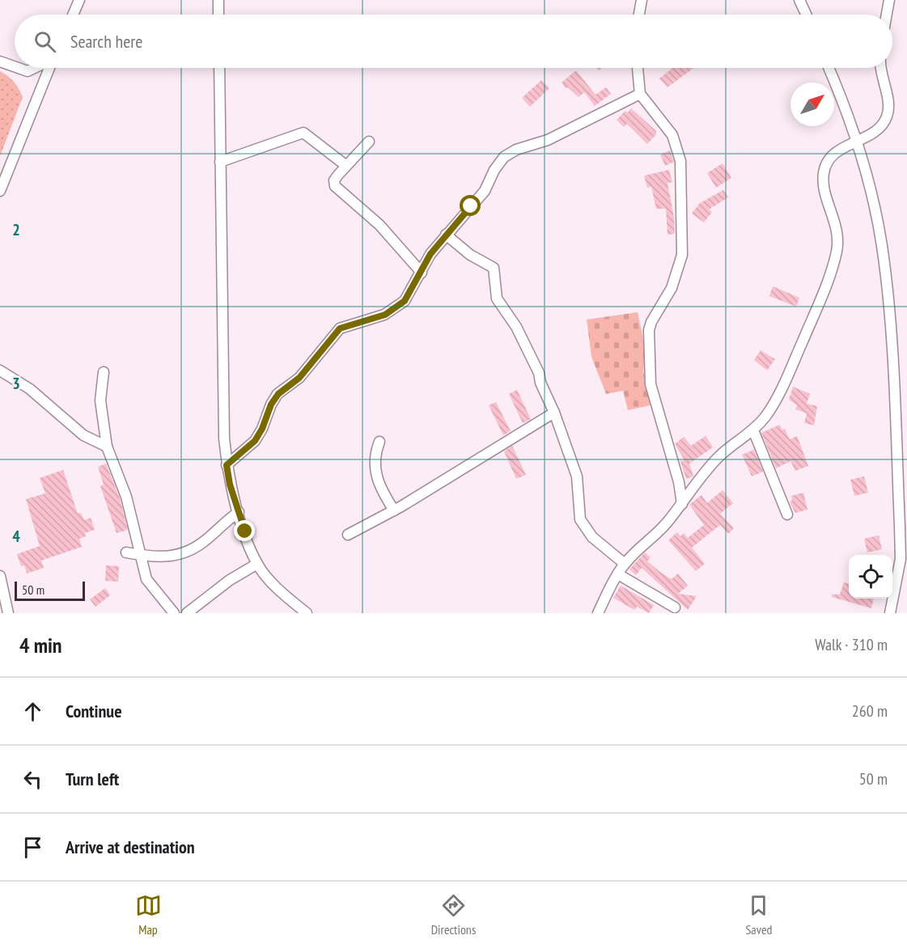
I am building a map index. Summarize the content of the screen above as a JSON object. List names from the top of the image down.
{
  "scale_bar": "50 m",
  "north": "top right",
  "page": {
    "search": "Search here",
    "scale": "50 m",
    "heading": ["4 min", "Walk · 310 m"],
    "list": [
      ["Continue", "260 m"],
      ["Turn left", "50 m"],
      "Arrive at destination"
    ],
    "nav": ["Map", "Directions", "Saved"]
  },
  "grid": {
    "rows": ["2", "3", "4"]
  }
}
